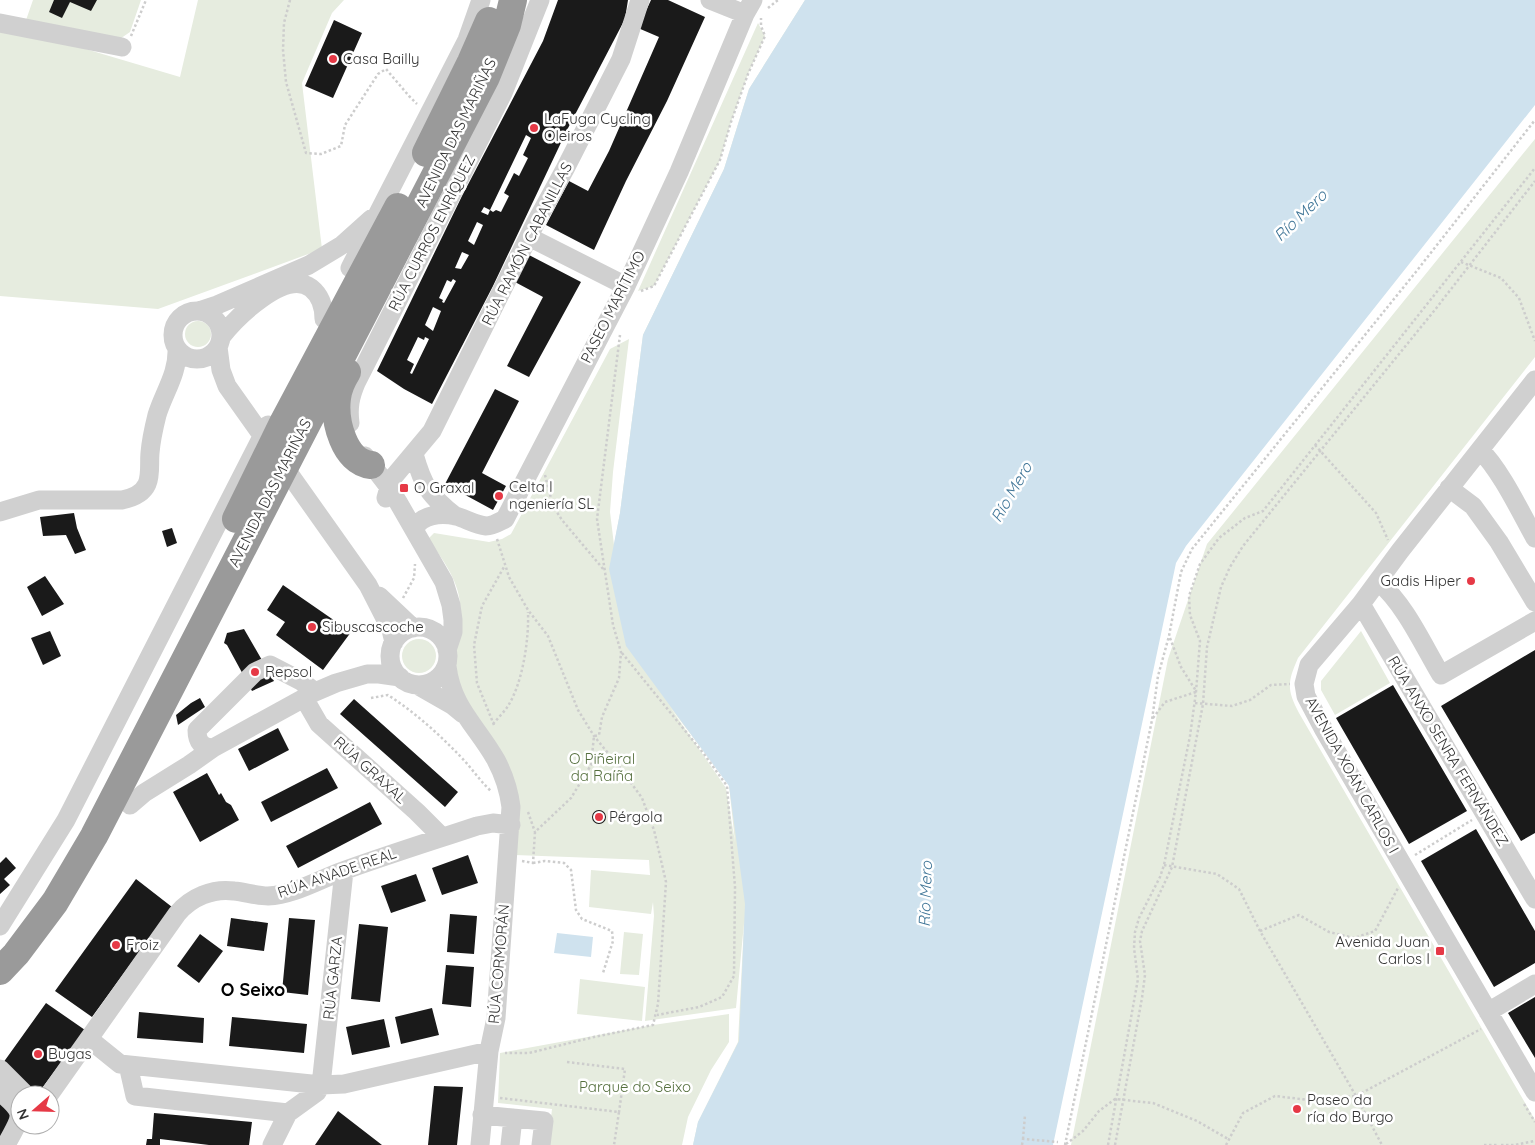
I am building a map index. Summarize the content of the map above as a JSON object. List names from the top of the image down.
{
  "streets": {
    "highway": ["AVENIDA DAS MARIÑAS"],
    "street": [
      "RÚA CURROS ENRÍQUEZ",
      "RÚA RAMÓN CABANILLAS",
      "PASEO MARÍTIMO",
      "RÚA ANXO SENRA FERNÁNDEZ",
      "RÚA GRAXAL",
      "AVENIDA XOÁN CARLOS I",
      "RÚA ANADE REAL",
      "RÚA CORMORÁN",
      "RÚA GARZA"
    ]
  },
  "crossings": [
    ["RÚA CURROS ENRÍQUEZ", "RÚA RAMÓN CABANILLAS"],
    ["RÚA CURROS ENRÍQUEZ", "PASEO MARÍTIMO"],
    ["RÚA ANXO SENRA FERNÁNDEZ", "AVENIDA XOÁN CARLOS I"],
    ["RÚA GRAXAL", "RÚA ANADE REAL"],
    ["RÚA ANADE REAL", "RÚA CORMORÁN"],
    ["RÚA ANADE REAL", "RÚA GARZA"]
  ],
  "districts": ["O Seixo"],
  "water": ["Río Mero"],
  "parks": ["O Piñeiral da Raíña", "Parque do Seixo"],
  "places": {
    "other": [
      "Casa Bailly",
      "LaFuga Cycling Oleiros",
      "Celta I ngeniería SL",
      "Gadis Hiper",
      "Sibuscascoche",
      "Repsol",
      "Pérgola",
      "Froiz",
      "Bugas",
      "Paseo da ría do Burgo"
    ],
    "transit": ["O Graxal", "Avenida Juan Carlos I"]
  },
  "north": "left"
}
